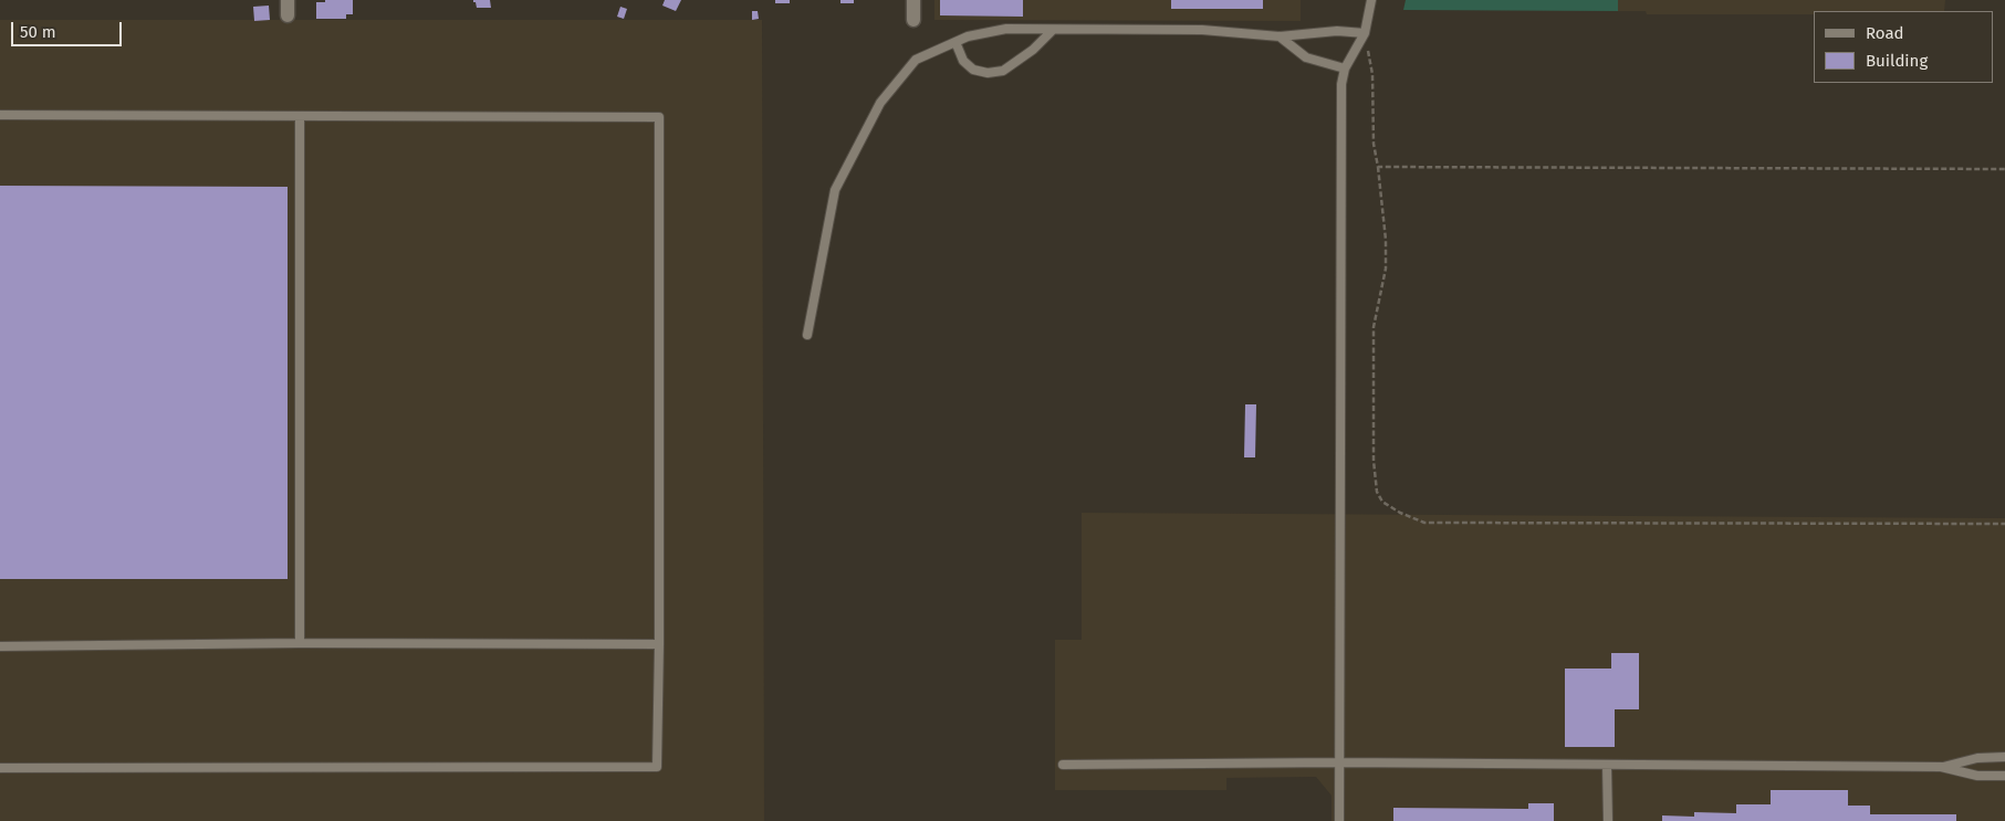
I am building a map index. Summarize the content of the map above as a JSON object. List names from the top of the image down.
{
  "legend": ["Road", "Building"],
  "scale_bar": "50 m"
}
